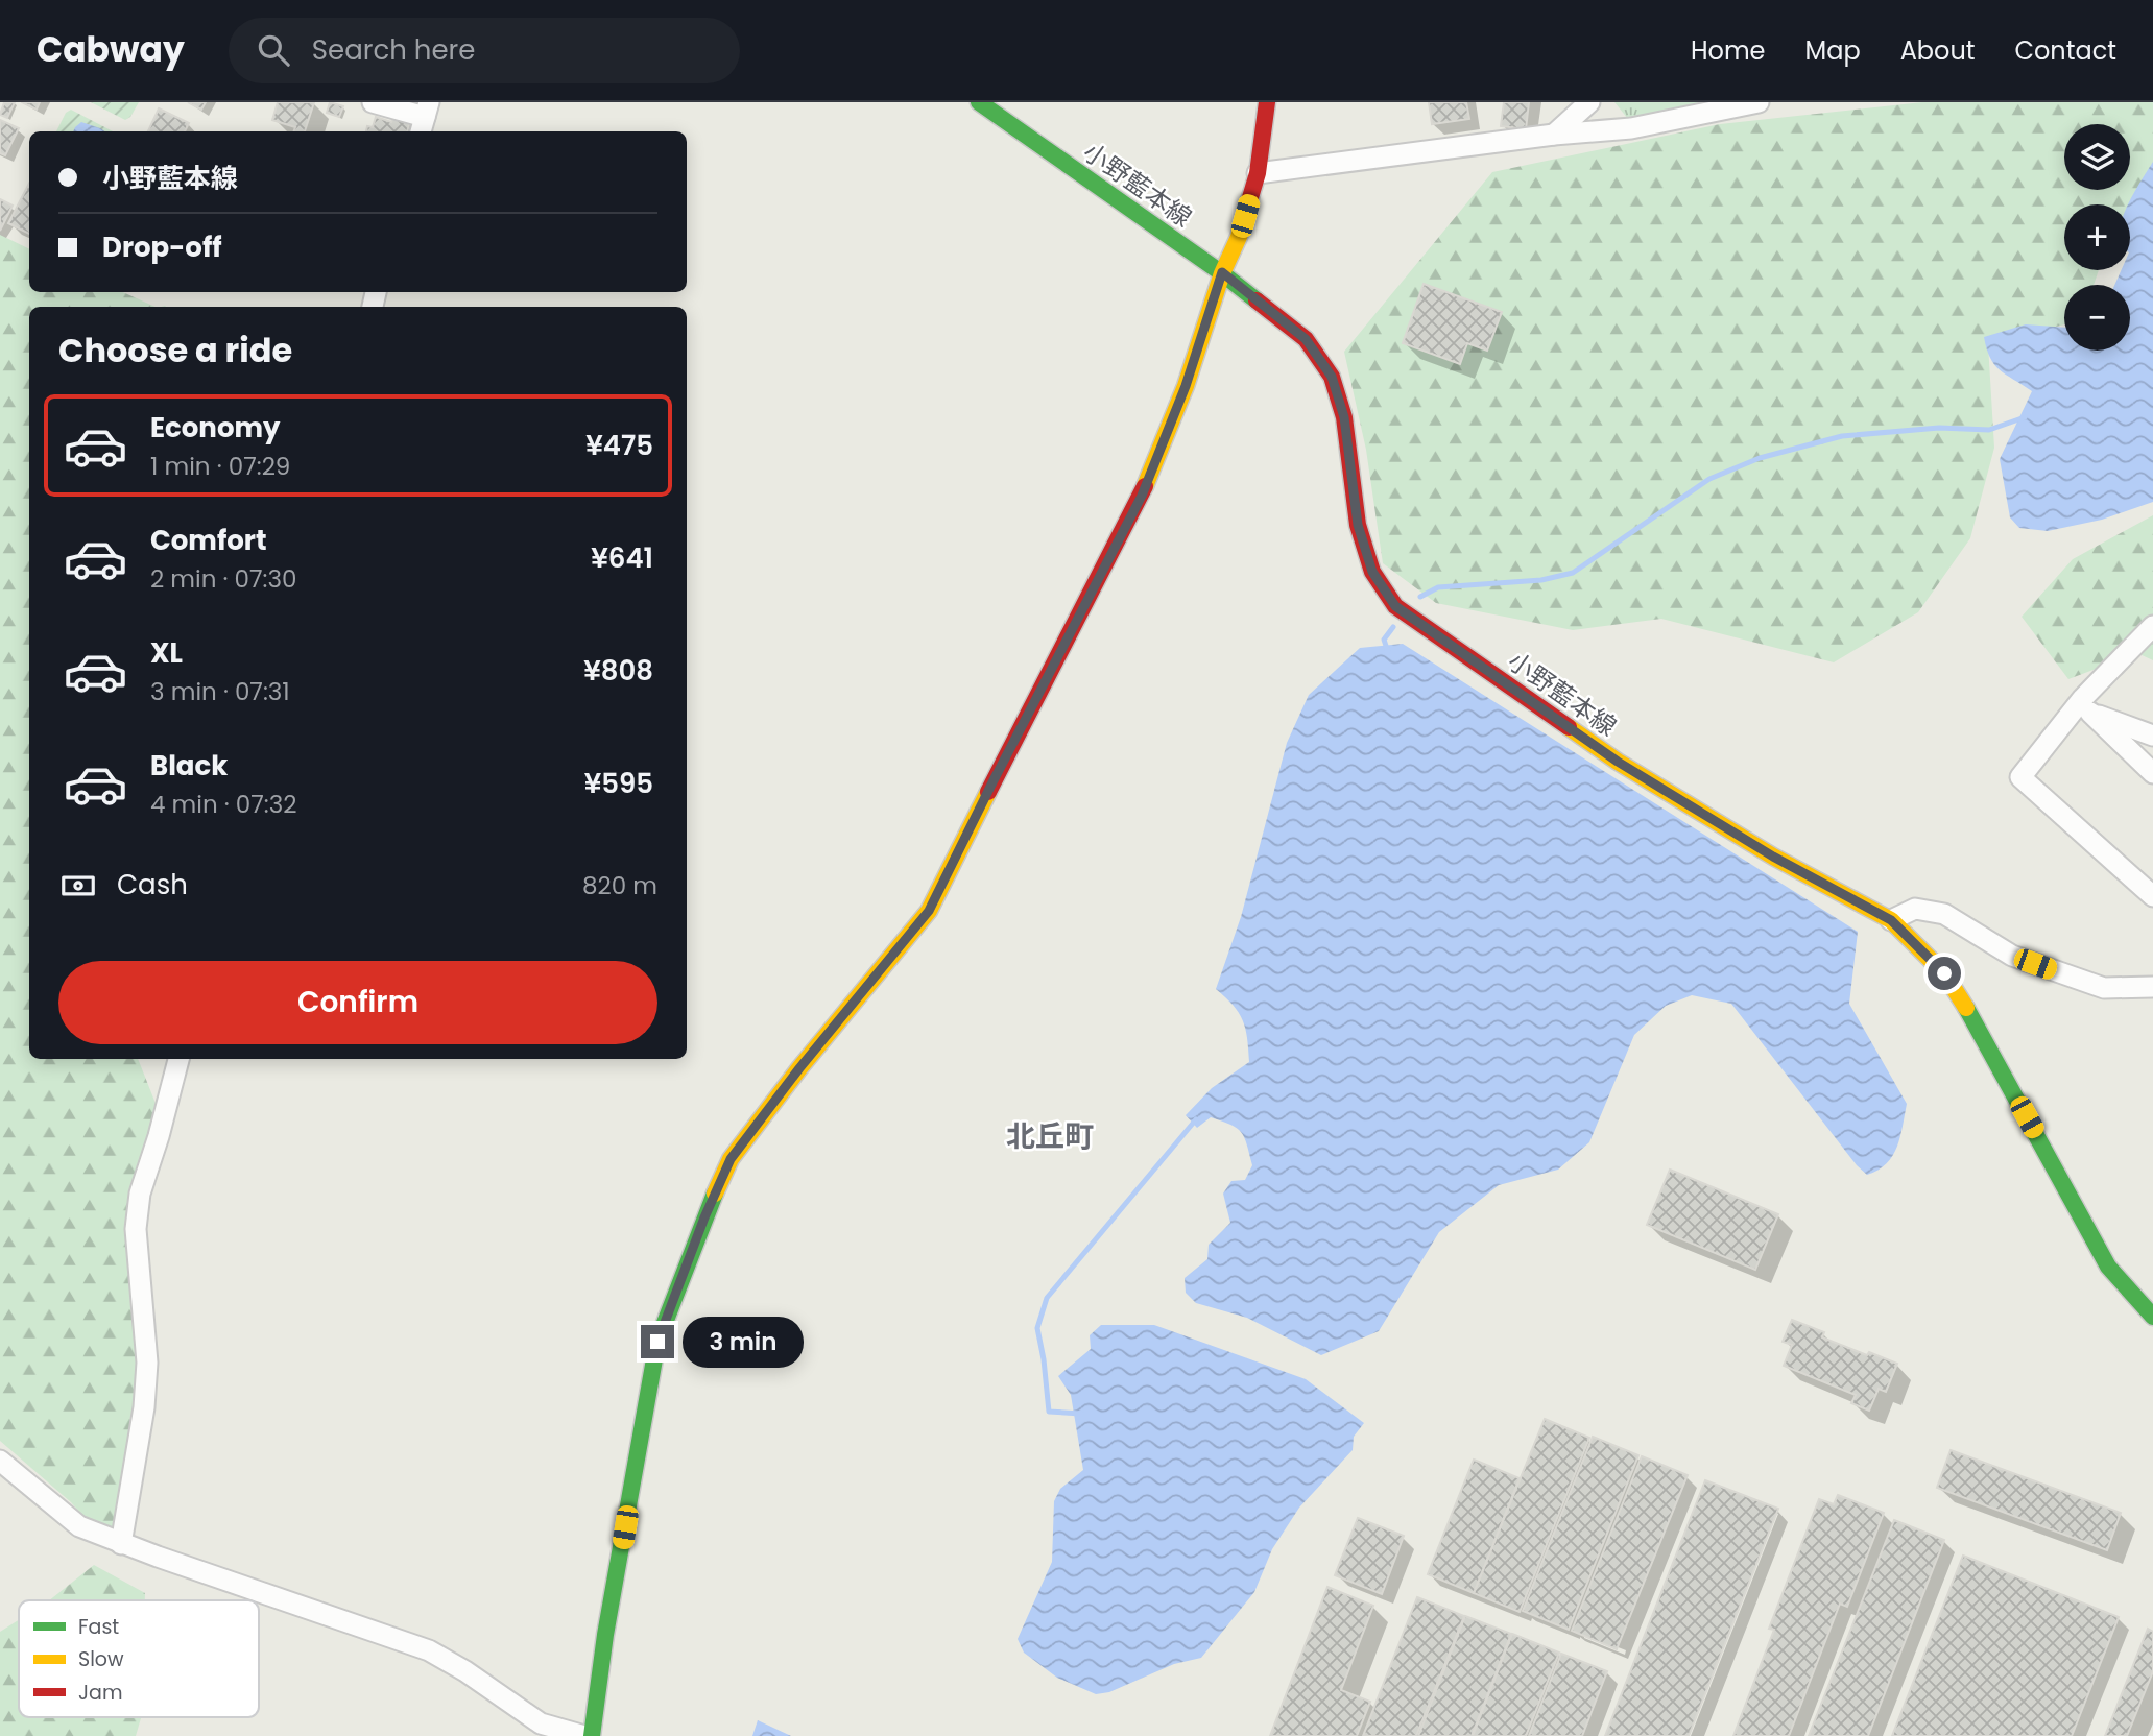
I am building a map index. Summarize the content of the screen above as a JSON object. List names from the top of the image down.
{
  "streets": {
    "street": ["小野藍本線"]
  },
  "districts": ["北丘町"],
  "legend": ["Fast", "Slow", "Jam"],
  "page": {
    "header": "Cabway",
    "search": "Search here",
    "nav": [
      "Home",
      "Map",
      "About",
      "Contact"
    ],
    "map_buttons": ["+", "−"],
    "banner": ["小野藍本線", "Drop-off"],
    "heading": "Choose a ride",
    "list": [
      {
        "name": "Economy",
        "note": "1 min · 07:29",
        "value": "¥475"
      },
      {
        "name": "Comfort",
        "note": "2 min · 07:30",
        "value": "¥641"
      },
      {
        "name": "XL",
        "note": "3 min · 07:31",
        "value": "¥808"
      },
      {
        "name": "Black",
        "note": "4 min · 07:32",
        "value": "¥595"
      }
    ],
    "pay": ["Cash", "820 m"],
    "buttons": "Confirm",
    "bubble": "3 min"
  }
}
